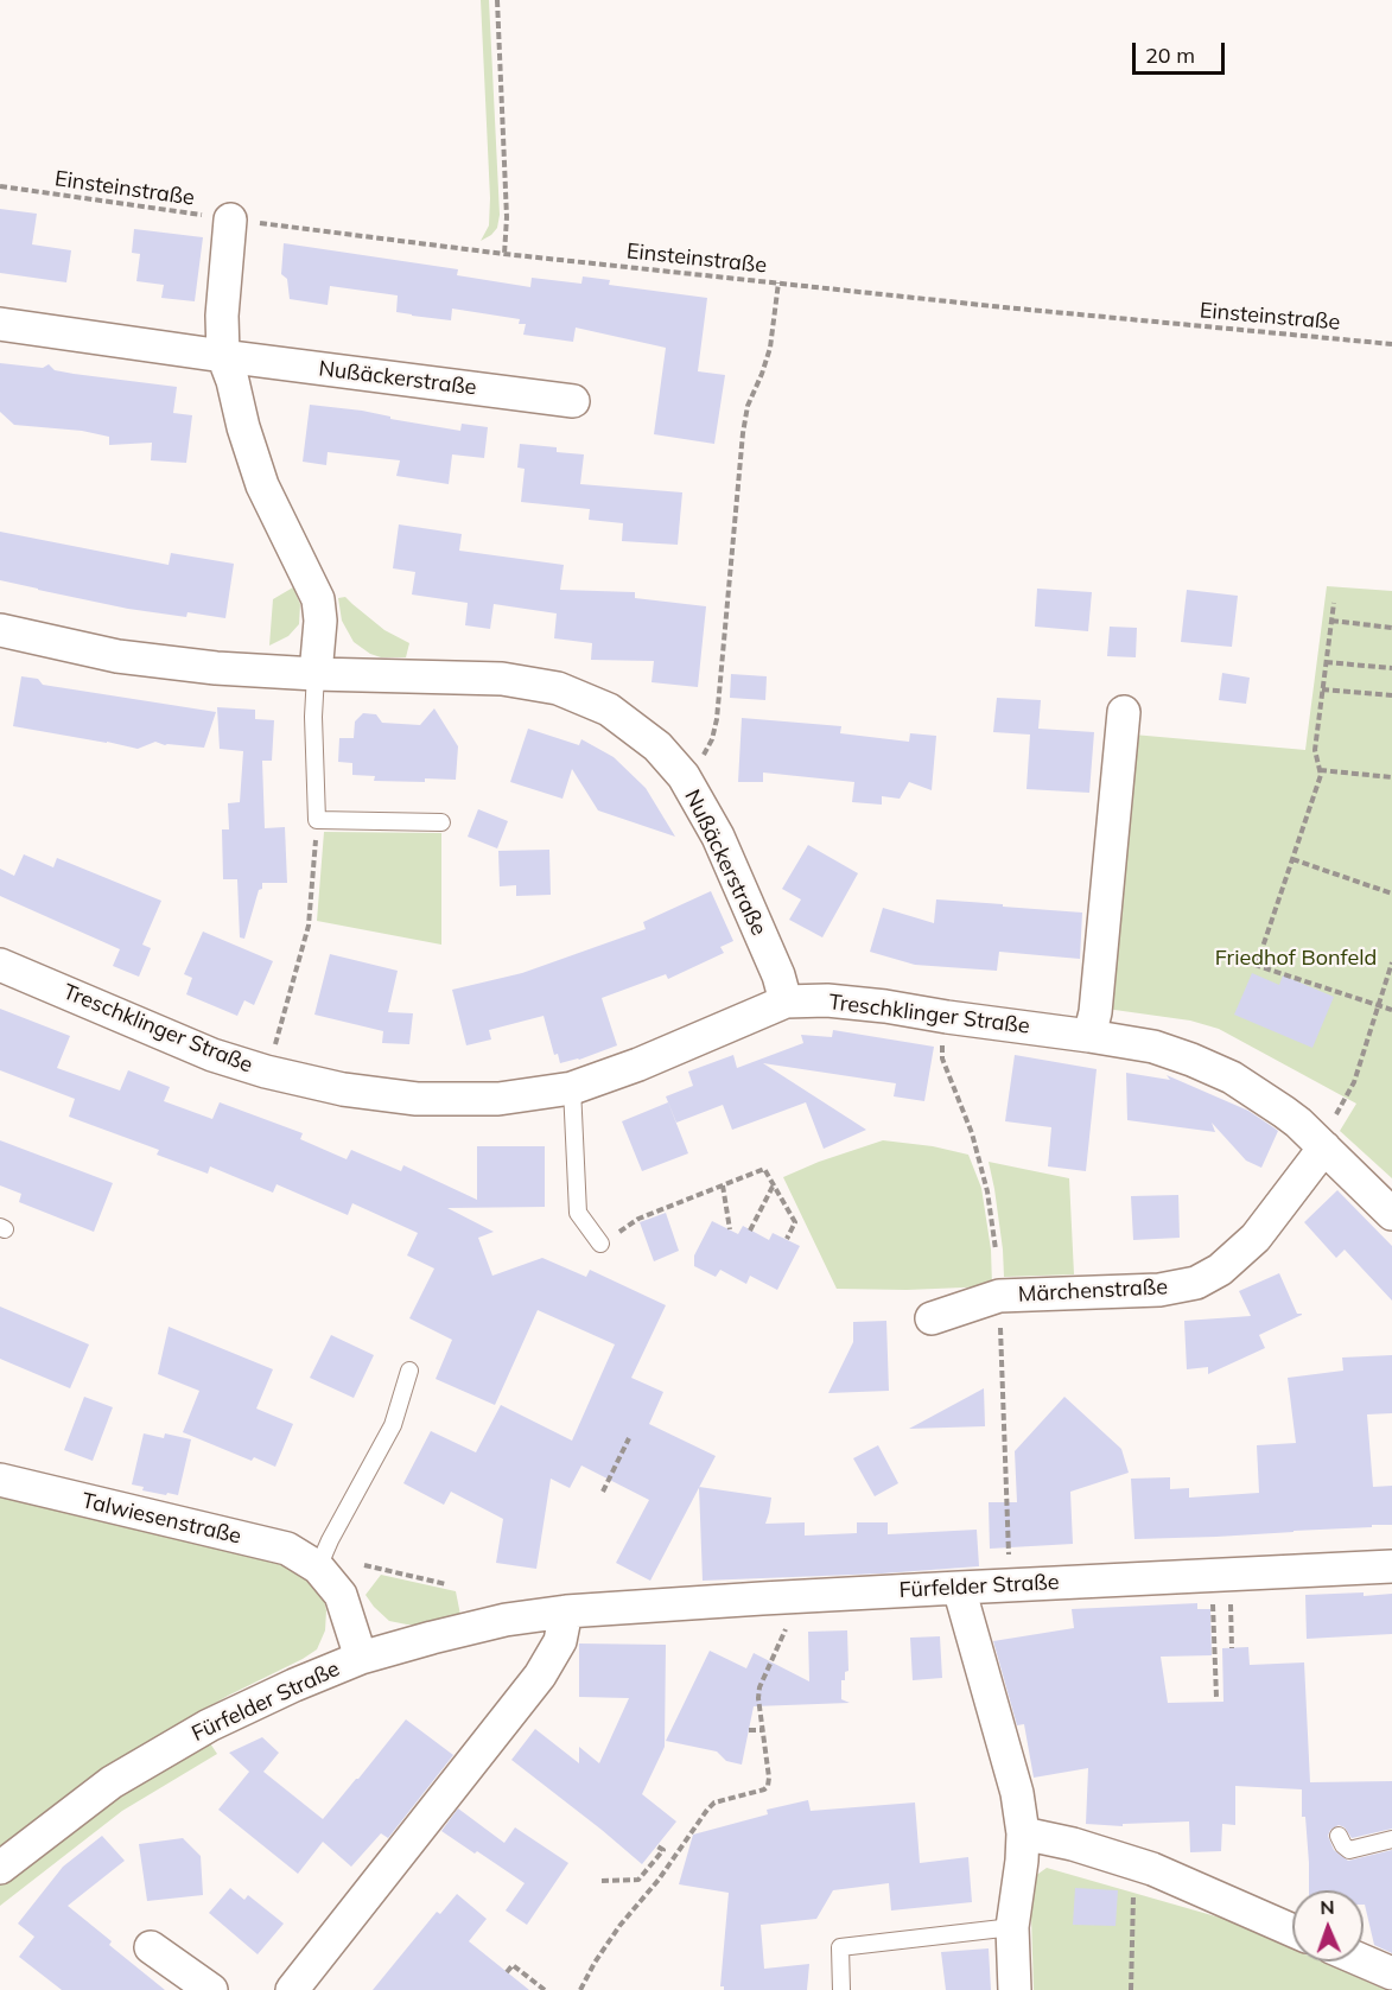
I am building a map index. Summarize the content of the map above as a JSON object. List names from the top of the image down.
{
  "streets": {
    "street": [
      "Nußäckerstraße",
      "Treschklinger Straße",
      "Märchenstraße",
      "Talwiesenstraße",
      "Fürfelder Straße"
    ],
    "path": ["Einsteinstraße"]
  },
  "crossings": [
    ["Nußäckerstraße", "Treschklinger Straße"],
    ["Treschklinger Straße", "Märchenstraße"],
    ["Talwiesenstraße", "Fürfelder Straße"]
  ],
  "parks": ["Friedhof Bonfeld"],
  "scale_bar": "20 m",
  "north": "top"
}
